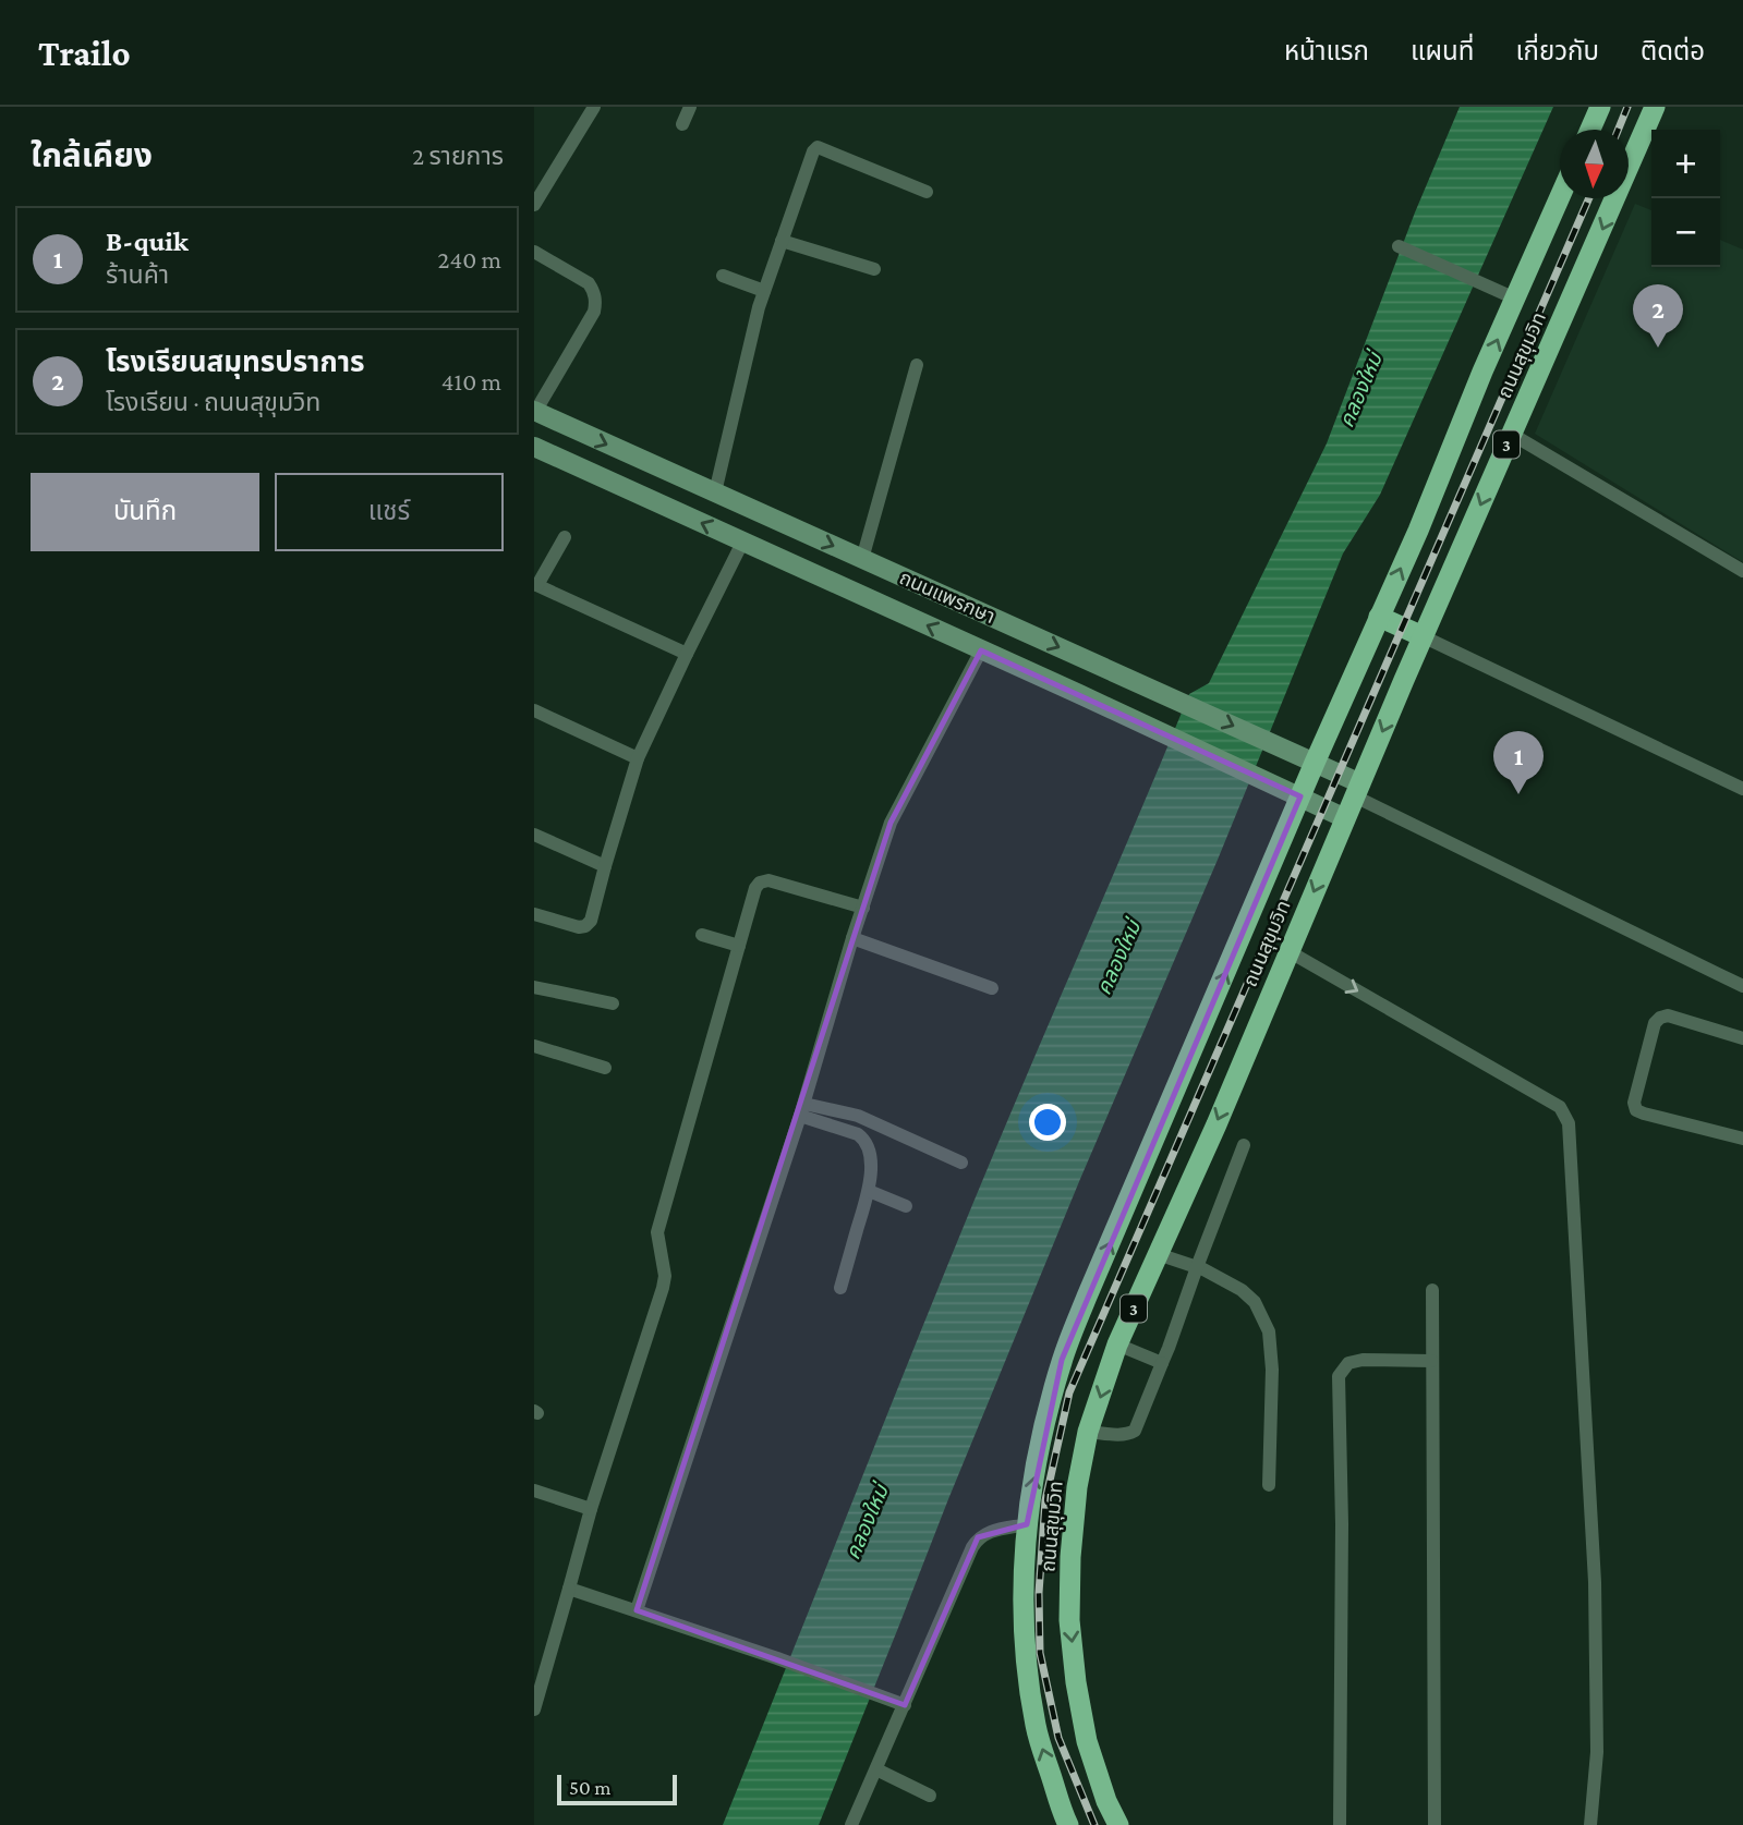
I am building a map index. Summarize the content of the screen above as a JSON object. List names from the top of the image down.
{
  "streets": {
    "highway": ["ถนนสุขุมวิท", "3"],
    "main road": ["ถนนแพรกษา"]
  },
  "crossings": [
    ["ถนนสุขุมวิท", "ถนนแพรกษา"]
  ],
  "water": ["คลองใหม่"],
  "scale_bar": "50 m",
  "north": "bottom",
  "page": {
    "header": "Trailo",
    "nav": [
      "หน้าแรก",
      "แผนที่",
      "เกี่ยวกับ",
      "ติดต่อ"
    ],
    "heading": ["ใกล้เคียง", "2 รายการ"],
    "map_buttons": ["+", "−"],
    "list": [
      {
        "mark": "1",
        "name": "B-quik",
        "note": "ร้านค้า",
        "value": "240 m"
      },
      {
        "mark": "2",
        "name": "โรงเรียนสมุทรปราการ",
        "note": "โรงเรียน · ถนนสุขุมวิท",
        "value": "410 m"
      }
    ],
    "pins": ["2", "1"],
    "buttons": ["บันทึก", "แชร์"],
    "scale": "50 m"
  }
}
